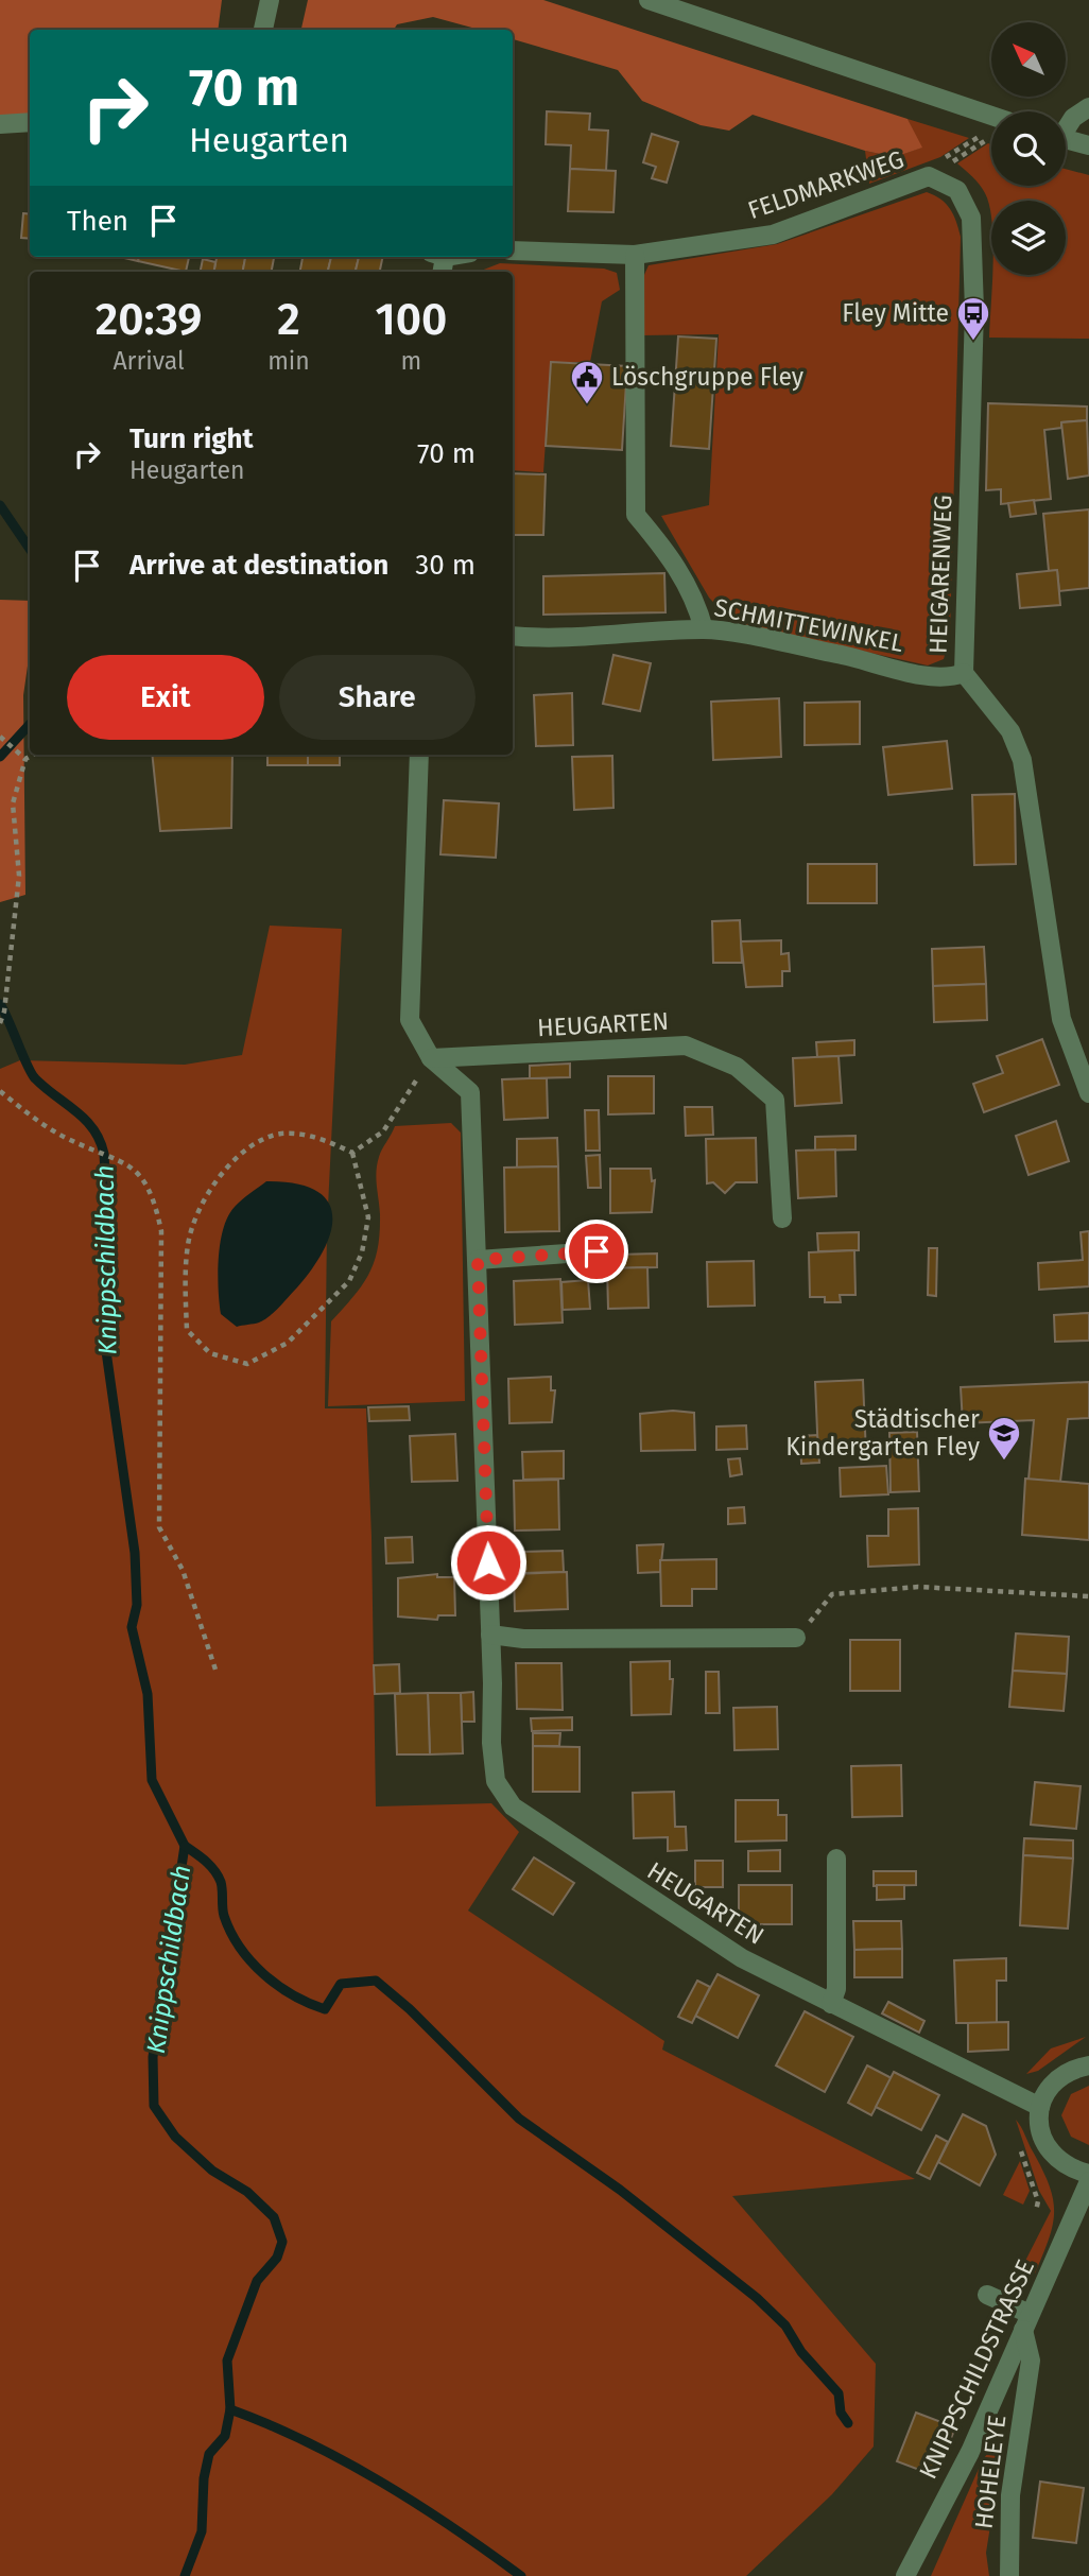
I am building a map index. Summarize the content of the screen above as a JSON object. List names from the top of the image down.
{
  "streets": {
    "street": [
      "FELDMARKWEG",
      "HEIGARENWEG",
      "SCHMITTEWINKEL",
      "HEUGARTEN",
      "KNIPPSCHILDSTRASSE",
      "HOHELEYE"
    ]
  },
  "crossings": [
    ["FELDMARKWEG", "HEIGARENWEG"],
    ["HEIGARENWEG", "SCHMITTEWINKEL"],
    ["KNIPPSCHILDSTRASSE", "HOHELEYE"]
  ],
  "water": ["Knippschildbach"],
  "places": {
    "bus stop": ["Fley Mitte"],
    "public building": ["Löschgruppe Fley"],
    "school or university": ["Städtischer Kindergarten Fley"]
  },
  "north": "top left",
  "page": {
    "turn": ["70 m", "Heugarten"],
    "then": "Then",
    "eta": [
      "20:39",
      "Arrival",
      "2",
      "min",
      "100",
      "m"
    ],
    "list": [
      {
        "name": "Turn right",
        "note": "Heugarten",
        "value": "70 m"
      },
      {
        "name": "Arrive at destination",
        "value": "30 m"
      }
    ],
    "buttons": ["Exit", "Share"]
  }
}
